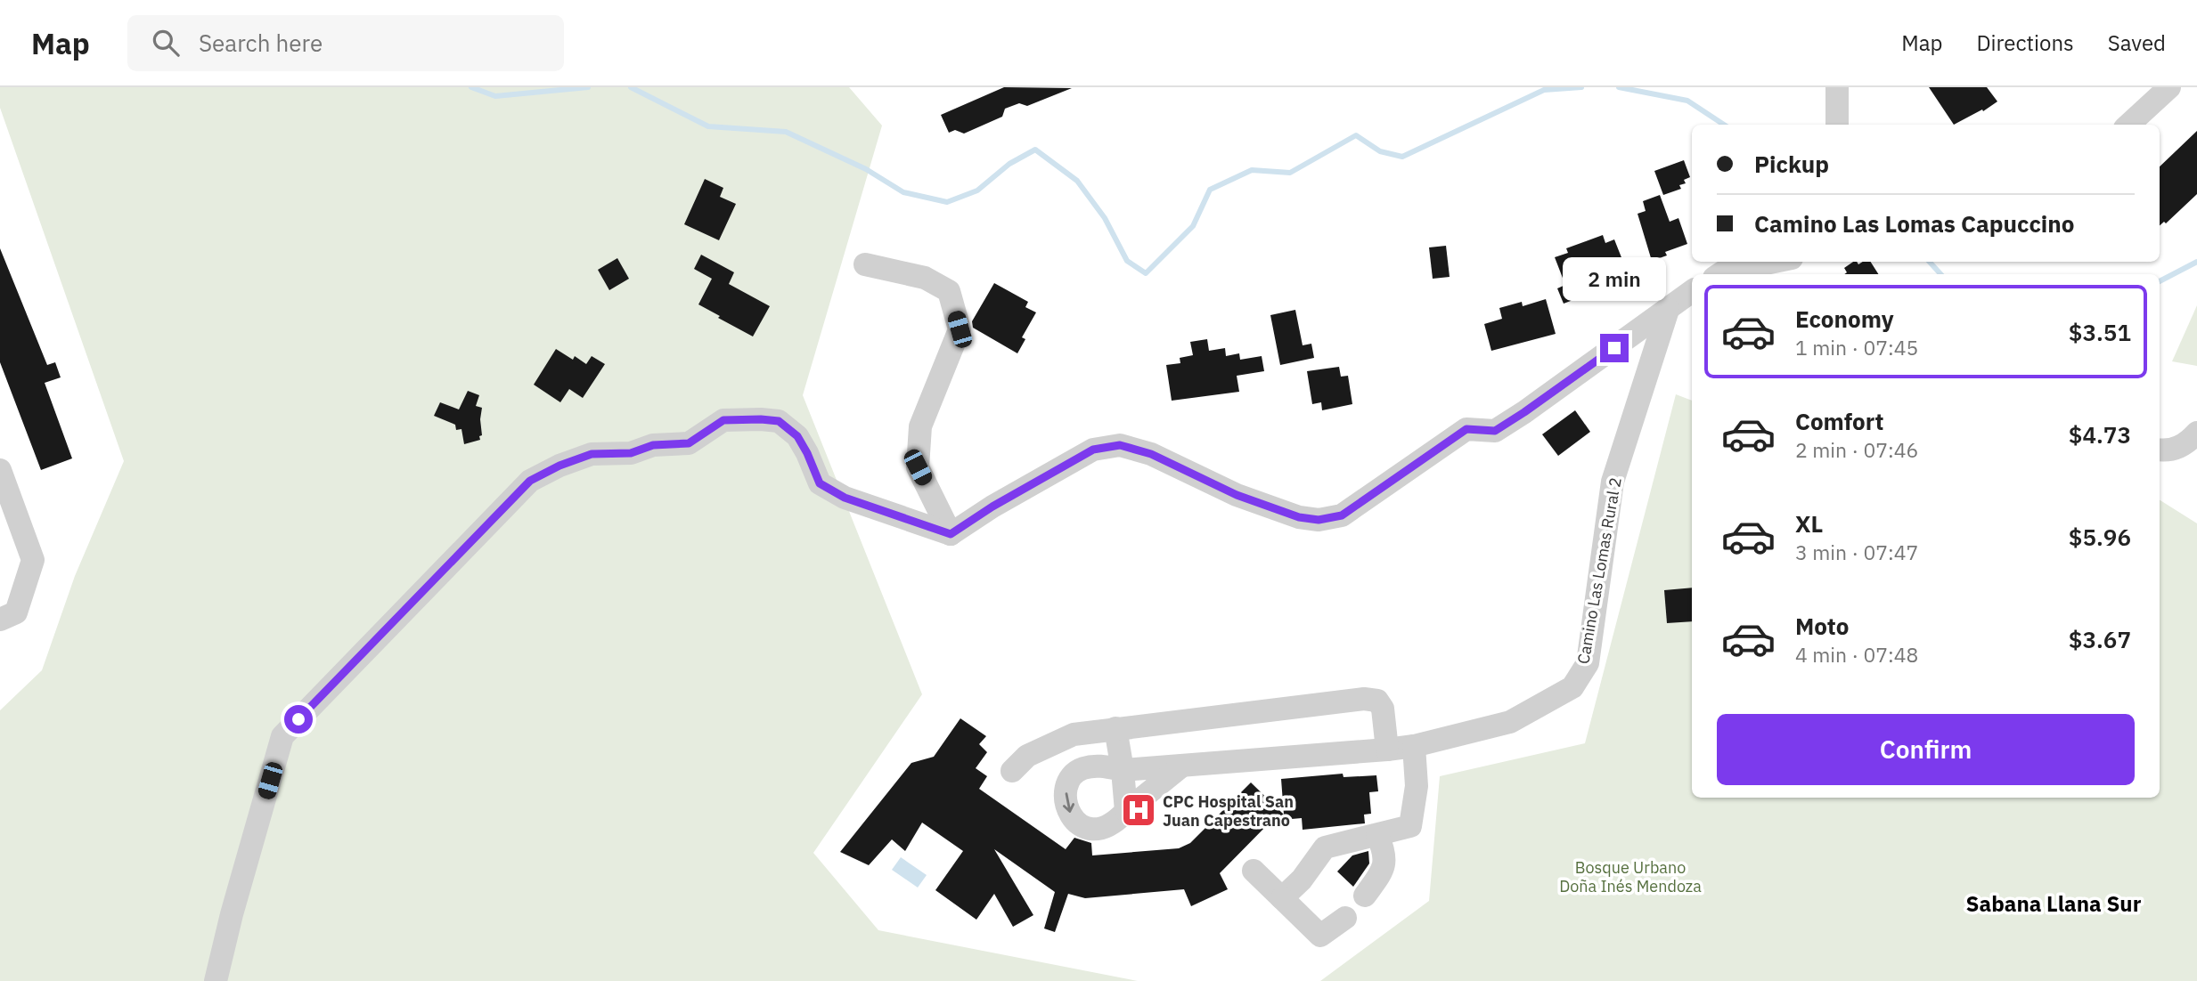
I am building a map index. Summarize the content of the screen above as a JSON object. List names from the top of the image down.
{
  "streets": {
    "street": ["Camino Las Lomas Rural 2"]
  },
  "districts": ["Sabana Llana Sur"],
  "parks": ["Bosque Urbano Doña Inés Mendoza"],
  "places": {
    "hospital": ["CPC Hospital San Juan Capestrano"]
  },
  "page": {
    "header": "Map",
    "search": "Search here",
    "nav": ["Map", "Directions", "Saved"],
    "banner": ["Pickup", "Camino Las Lomas Capuccino"],
    "bubble": "2 min",
    "list": [
      {
        "name": "Economy",
        "note": "1 min · 07:45",
        "value": "$3.51"
      },
      {
        "name": "Comfort",
        "note": "2 min · 07:46",
        "value": "$4.73"
      },
      {
        "name": "XL",
        "note": "3 min · 07:47",
        "value": "$5.96"
      },
      {
        "name": "Moto",
        "note": "4 min · 07:48",
        "value": "$3.67"
      }
    ],
    "buttons": "Confirm"
  }
}
